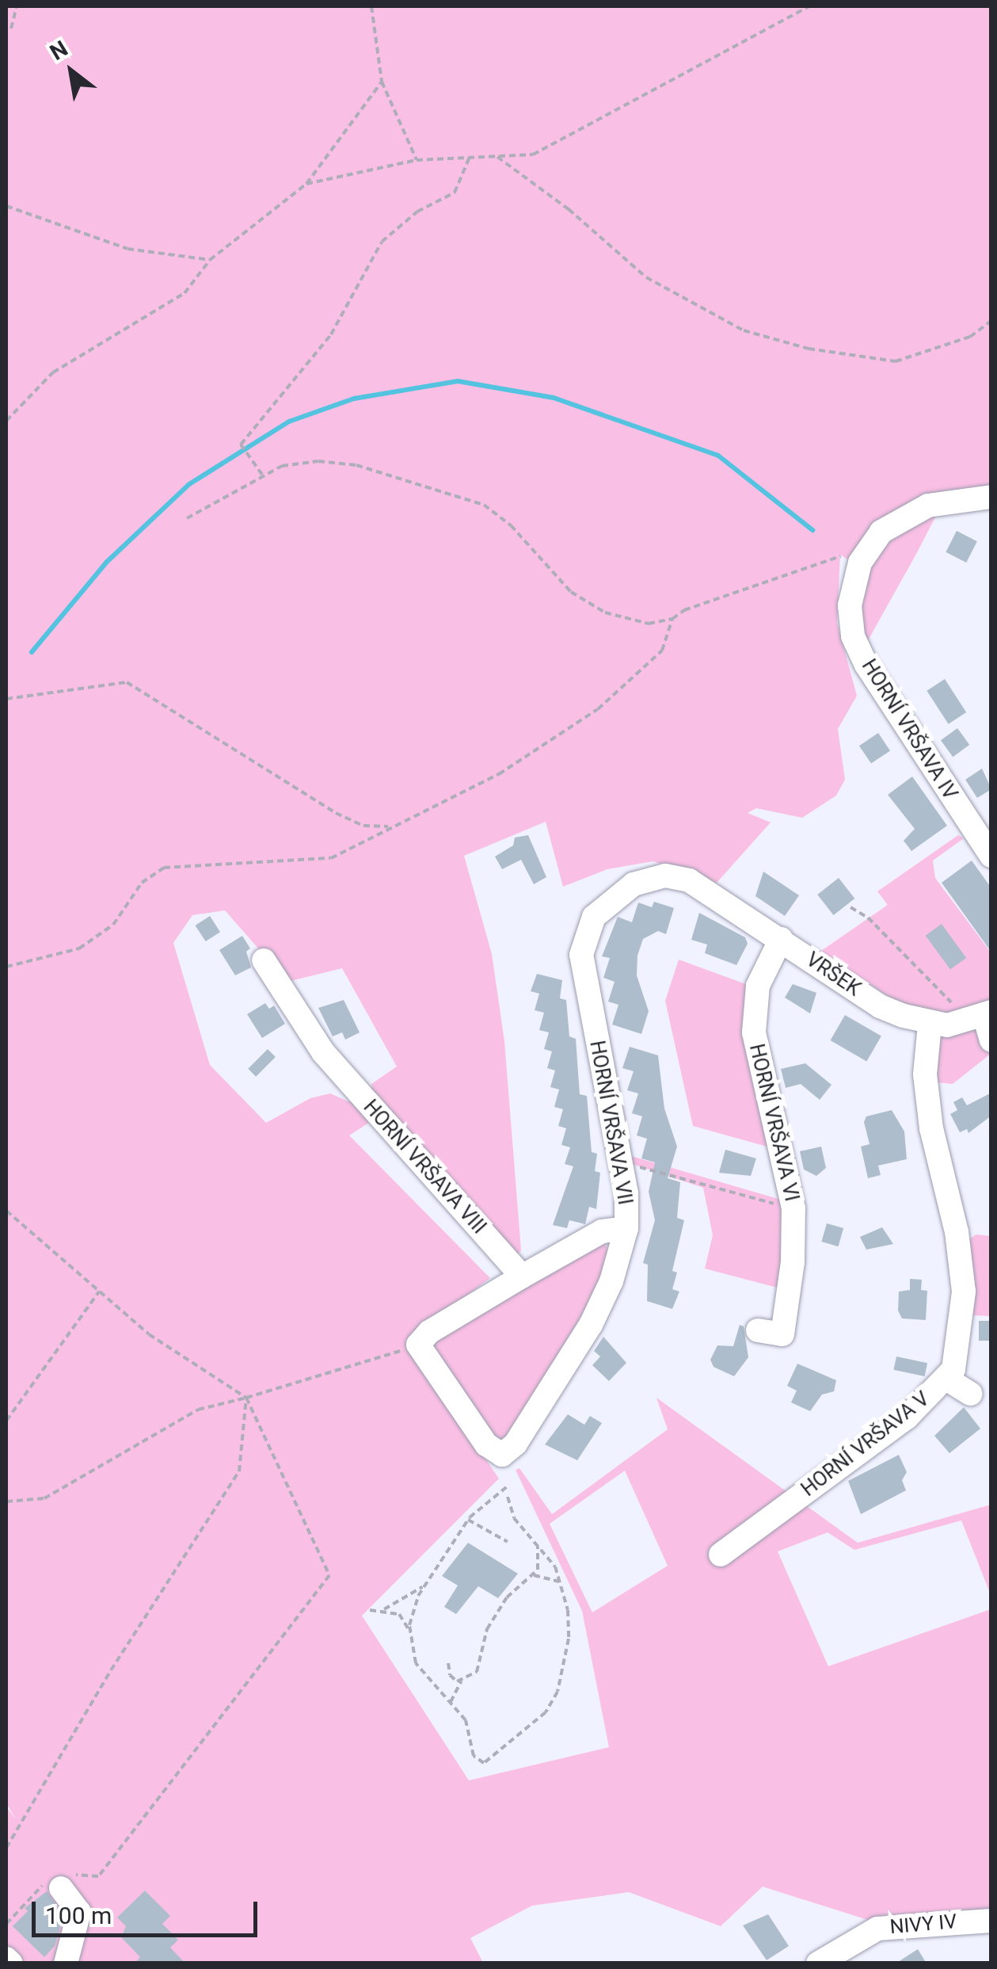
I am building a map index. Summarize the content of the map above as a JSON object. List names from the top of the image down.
{
  "streets": {
    "street": [
      "HORNÍ VRŠAVA IV",
      "VRŠEK",
      "HORNÍ VRŠAVA VII",
      "HORNÍ VRŠAVA VI",
      "HORNÍ VRŠAVA VIII",
      "HORNÍ VRŠAVA V",
      "NIVY IV"
    ]
  },
  "crossings": [
    ["VRŠEK", "HORNÍ VRŠAVA VII"],
    ["VRŠEK", "HORNÍ VRŠAVA VI"],
    ["VRŠEK", "HORNÍ VRŠAVA V"]
  ],
  "scale_bar": "100 m",
  "north": "top left"
}
